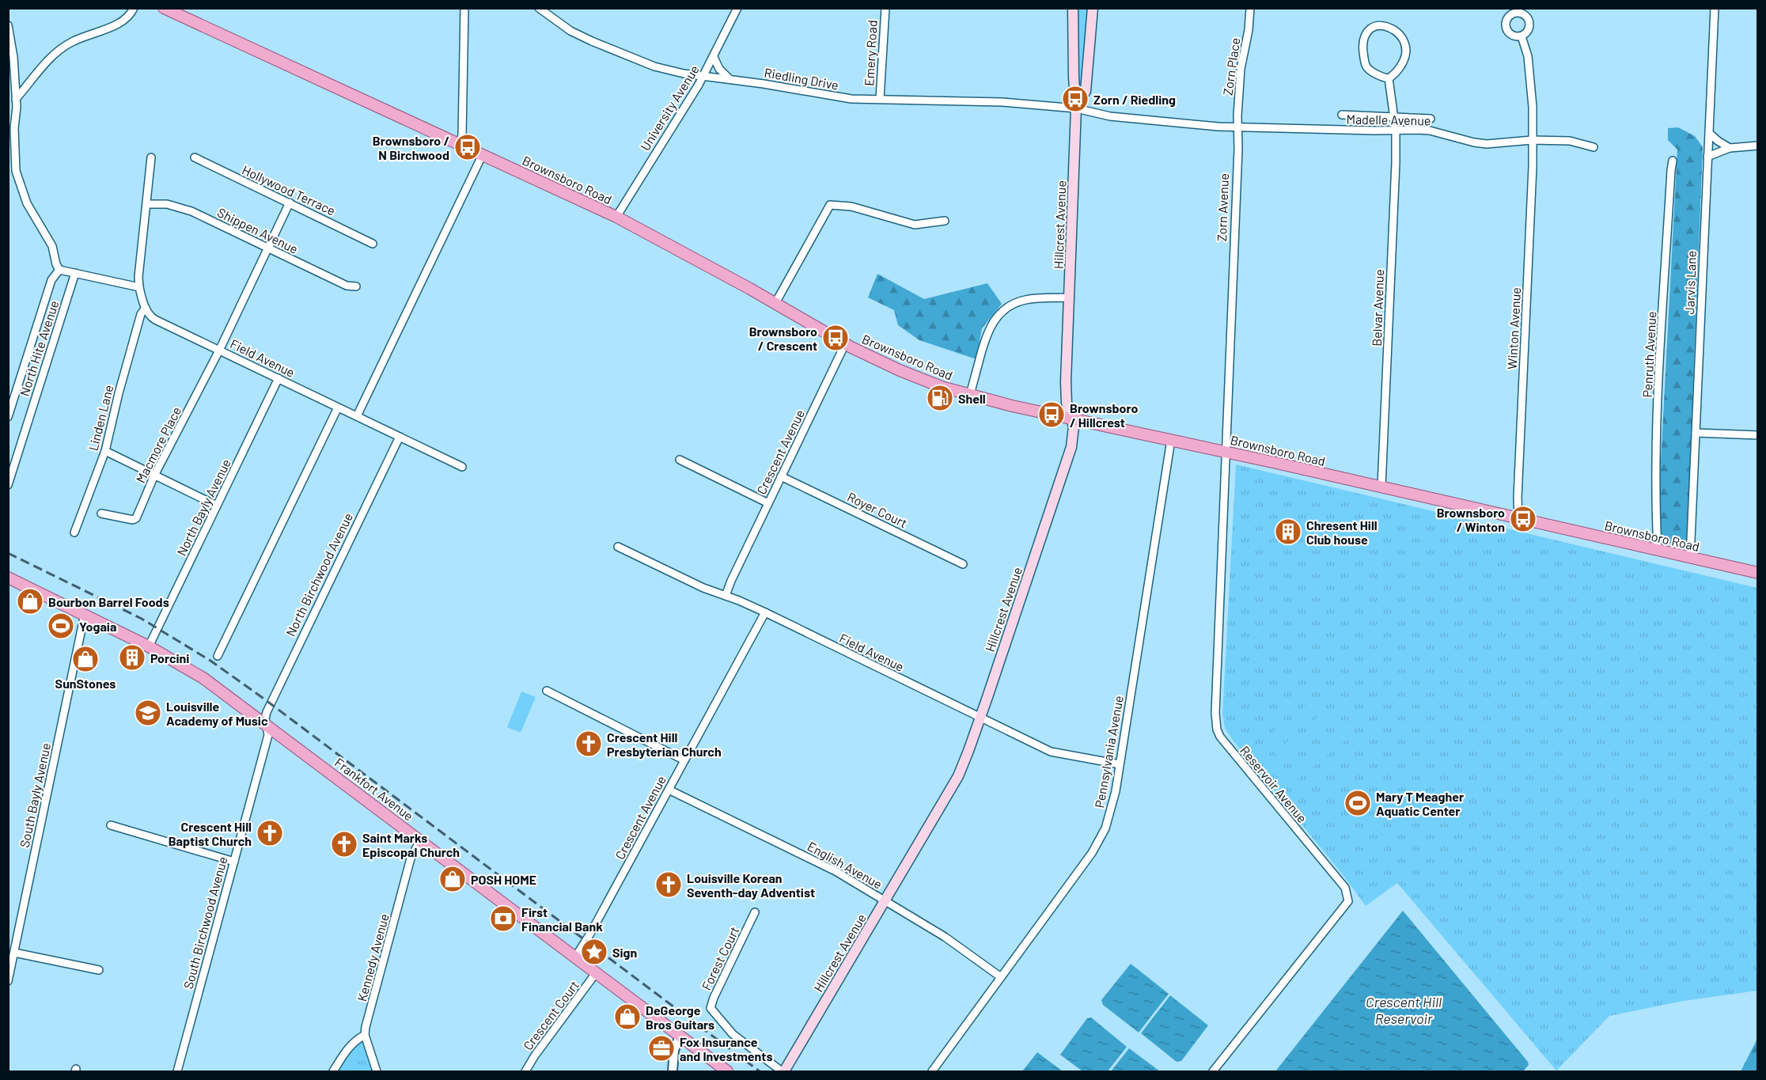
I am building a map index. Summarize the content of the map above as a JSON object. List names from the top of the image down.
{
  "streets": {
    "main road": ["Brownsboro Road", "Hillcrest Avenue", "Frankfort Avenue"],
    "street": [
      "Emery Road",
      "Zorn Place",
      "Riedling Drive",
      "University Avenue",
      "Madelle Avenue",
      "Hollywood Terrace",
      "Zorn Avenue",
      "Shippen Avenue",
      "Jarvis Lane",
      "Belvar Avenue",
      "Winton Avenue",
      "North Hite Avenue",
      "Penruth Avenue",
      "Field Avenue",
      "Linden Lane",
      "Macmore Place",
      "Crescent Avenue",
      "North Bayly Avenue",
      "Royer Court",
      "North Birchwood Avenue",
      "Pennsylvania Avenue",
      "Reservoir Avenue",
      "South Bayly Avenue",
      "English Avenue",
      "South Birchwood Avenue",
      "Kennedy Avenue",
      "Forest Court",
      "Crescent Court"
    ]
  },
  "crossings": [
    ["Emery Road", "Riedling Drive"],
    ["Zorn Place", "Madelle Avenue"],
    ["Zorn Place", "Zorn Avenue"],
    ["Riedling Drive", "University Avenue"],
    ["Riedling Drive", "Hillcrest Avenue"],
    ["University Avenue", "Brownsboro Road"],
    ["Madelle Avenue", "Zorn Avenue"],
    ["Madelle Avenue", "Belvar Avenue"],
    ["Madelle Avenue", "Winton Avenue"],
    ["Brownsboro Road", "Zorn Avenue"],
    ["Brownsboro Road", "Hillcrest Avenue"],
    ["Brownsboro Road", "Jarvis Lane"],
    ["Brownsboro Road", "Belvar Avenue"],
    ["Brownsboro Road", "Winton Avenue"],
    ["Brownsboro Road", "Penruth Avenue"],
    ["Brownsboro Road", "Crescent Avenue"],
    ["Brownsboro Road", "Pennsylvania Avenue"],
    ["Brownsboro Road", "Reservoir Avenue"],
    ["Zorn Avenue", "Reservoir Avenue"],
    ["Hillcrest Avenue", "Field Avenue"],
    ["Hillcrest Avenue", "English Avenue"],
    ["Hillcrest Avenue", "Forest Court"],
    ["Field Avenue", "Linden Lane"],
    ["Field Avenue", "Macmore Place"],
    ["Field Avenue", "Crescent Avenue"],
    ["Field Avenue", "North Bayly Avenue"],
    ["Field Avenue", "North Birchwood Avenue"],
    ["Field Avenue", "Pennsylvania Avenue"],
    ["Crescent Avenue", "Royer Court"],
    ["Crescent Avenue", "Frankfort Avenue"],
    ["Crescent Avenue", "English Avenue"],
    ["North Bayly Avenue", "Frankfort Avenue"],
    ["North Birchwood Avenue", "Frankfort Avenue"],
    ["North Birchwood Avenue", "South Birchwood Avenue"],
    ["Pennsylvania Avenue", "English Avenue"],
    ["Frankfort Avenue", "South Bayly Avenue"],
    ["Frankfort Avenue", "South Birchwood Avenue"],
    ["Frankfort Avenue", "Kennedy Avenue"],
    ["Frankfort Avenue", "Crescent Court"]
  ],
  "water": ["Crescent Hill Reservoir"],
  "places": {
    "bus stop": [
      "Zorn / Riedling",
      "Brownsboro / N Birchwood",
      "Brownsboro / Crescent",
      "Brownsboro / Hillcrest",
      "Brownsboro / Winton"
    ],
    "fuel station": ["Shell"],
    "building": ["Chresent Hill Club house", "Porcini"],
    "shop": [
      "Bourbon Barrel Foods",
      "SunStones",
      "POSH HOME",
      "DeGeorge Bros Guitars"
    ],
    "sports": ["Yogaia", "Mary T Meagher Aquatic Center"],
    "school or university": ["Louisville Academy of Music"],
    "church": [
      "Crescent Hill Presbyterian Church",
      "Crescent Hill Baptist Church",
      "Saint Marks Episcopal Church",
      "Louisville Korean Seventh-day Adventist"
    ],
    "bank": ["First Financial Bank"],
    "place": ["Sign"],
    "office": ["Fox Insurance and Investments"]
  }
}
